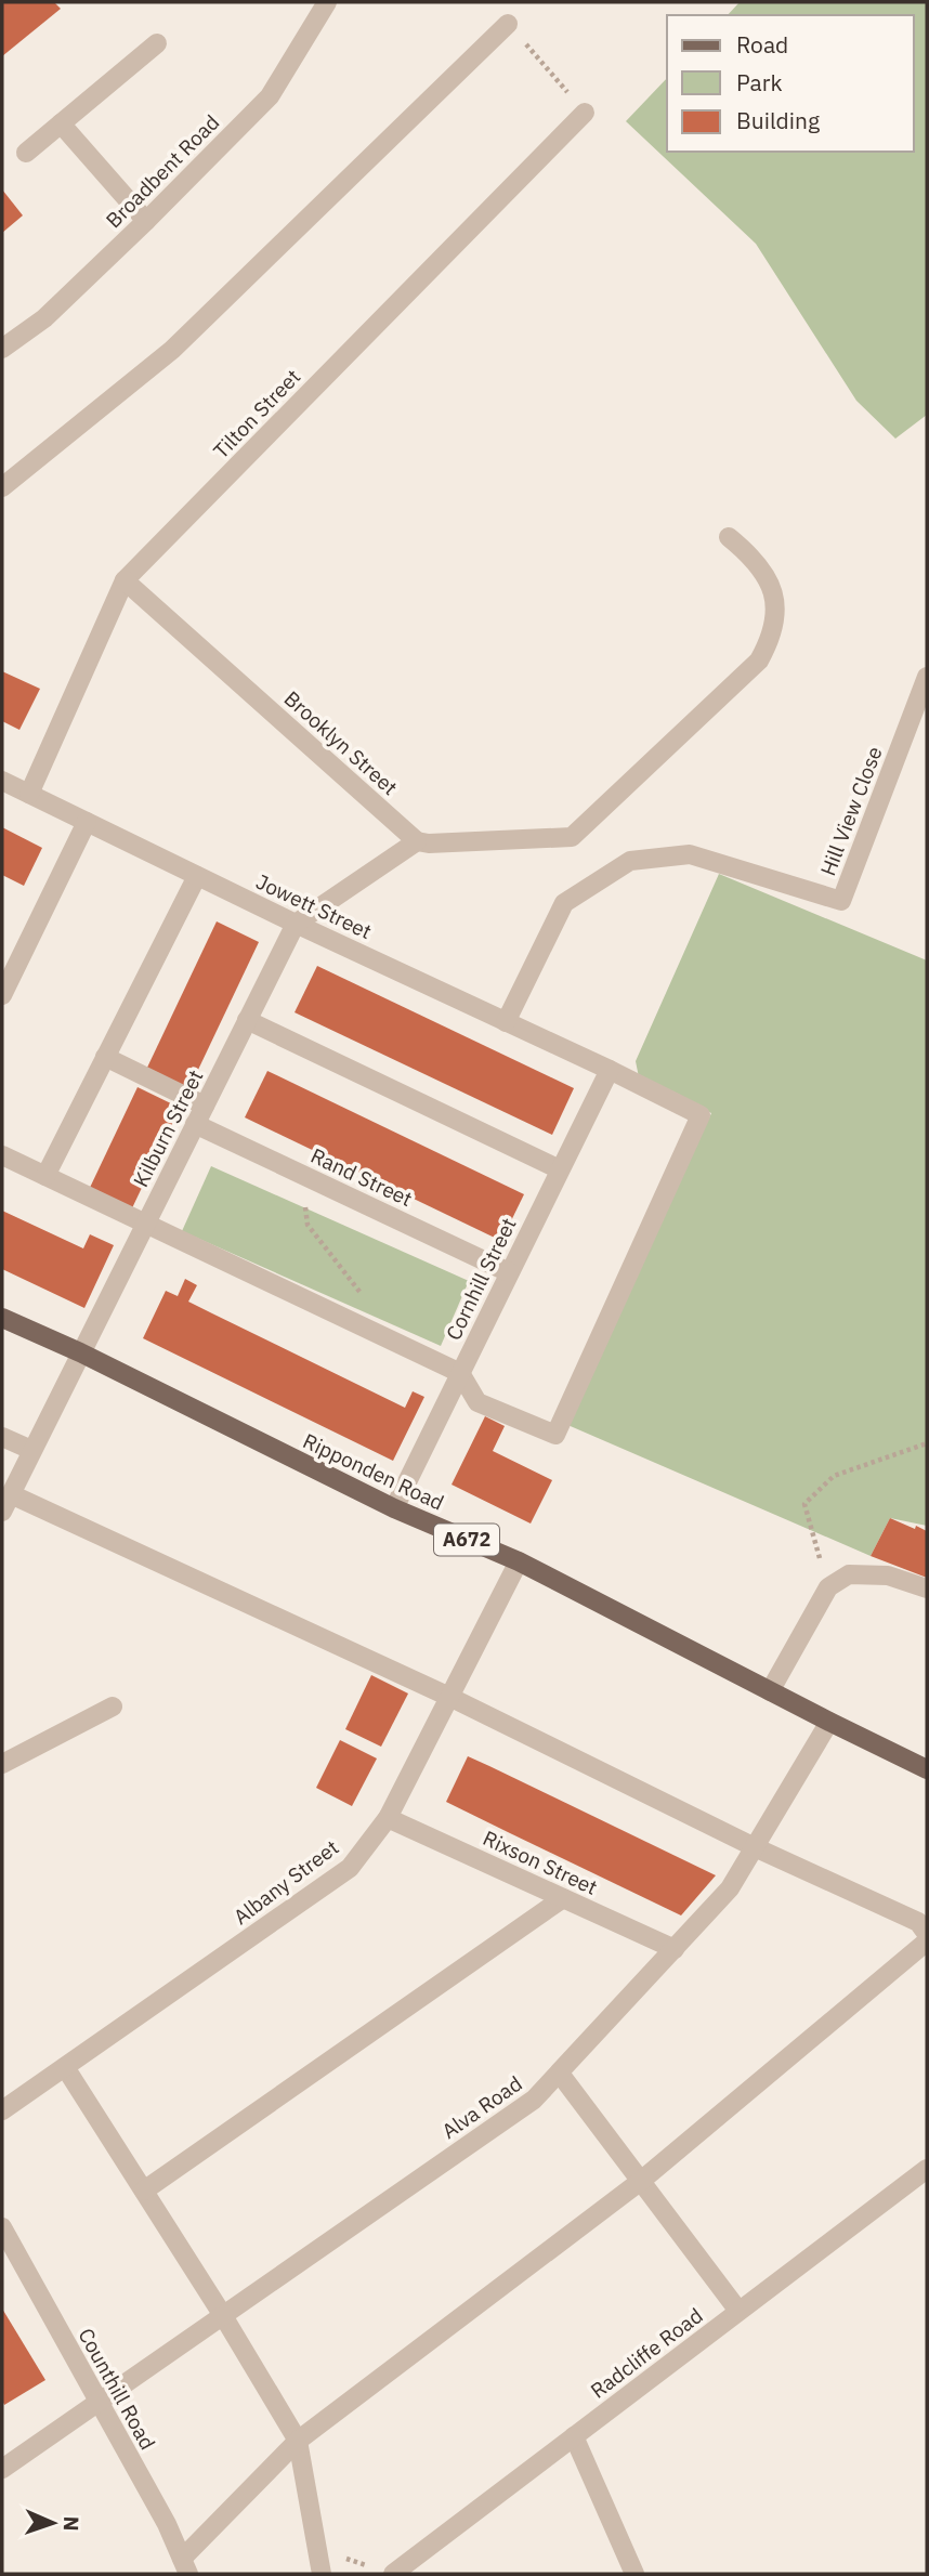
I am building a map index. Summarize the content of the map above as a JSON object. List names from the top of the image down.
{
  "streets": {
    "main road": ["Ripponden Road", "A672"],
    "street": [
      "Broadbent Road",
      "Tilton Street",
      "Brooklyn Street",
      "Hill View Close",
      "Jowett Street",
      "Kilburn Street",
      "Rand Street",
      "Cornhill Street",
      "Rixson Street",
      "Albany Street",
      "Alva Road",
      "Radcliffe Road",
      "Counthill Road"
    ]
  },
  "crossings": [
    ["Tilton Street", "Brooklyn Street"],
    ["Tilton Street", "Jowett Street"],
    ["Hill View Close", "Jowett Street"],
    ["Jowett Street", "Kilburn Street"],
    ["Jowett Street", "Cornhill Street"],
    ["Kilburn Street", "Rand Street"],
    ["Kilburn Street", "Ripponden Road"],
    ["Rand Street", "Cornhill Street"],
    ["Cornhill Street", "Ripponden Road"],
    ["Ripponden Road", "Albany Street"],
    ["Ripponden Road", "Alva Road"],
    ["Rixson Street", "Albany Street"],
    ["Rixson Street", "Alva Road"],
    ["Alva Road", "Counthill Road"]
  ],
  "legend": ["Road", "Park", "Building"],
  "north": "right"
}
